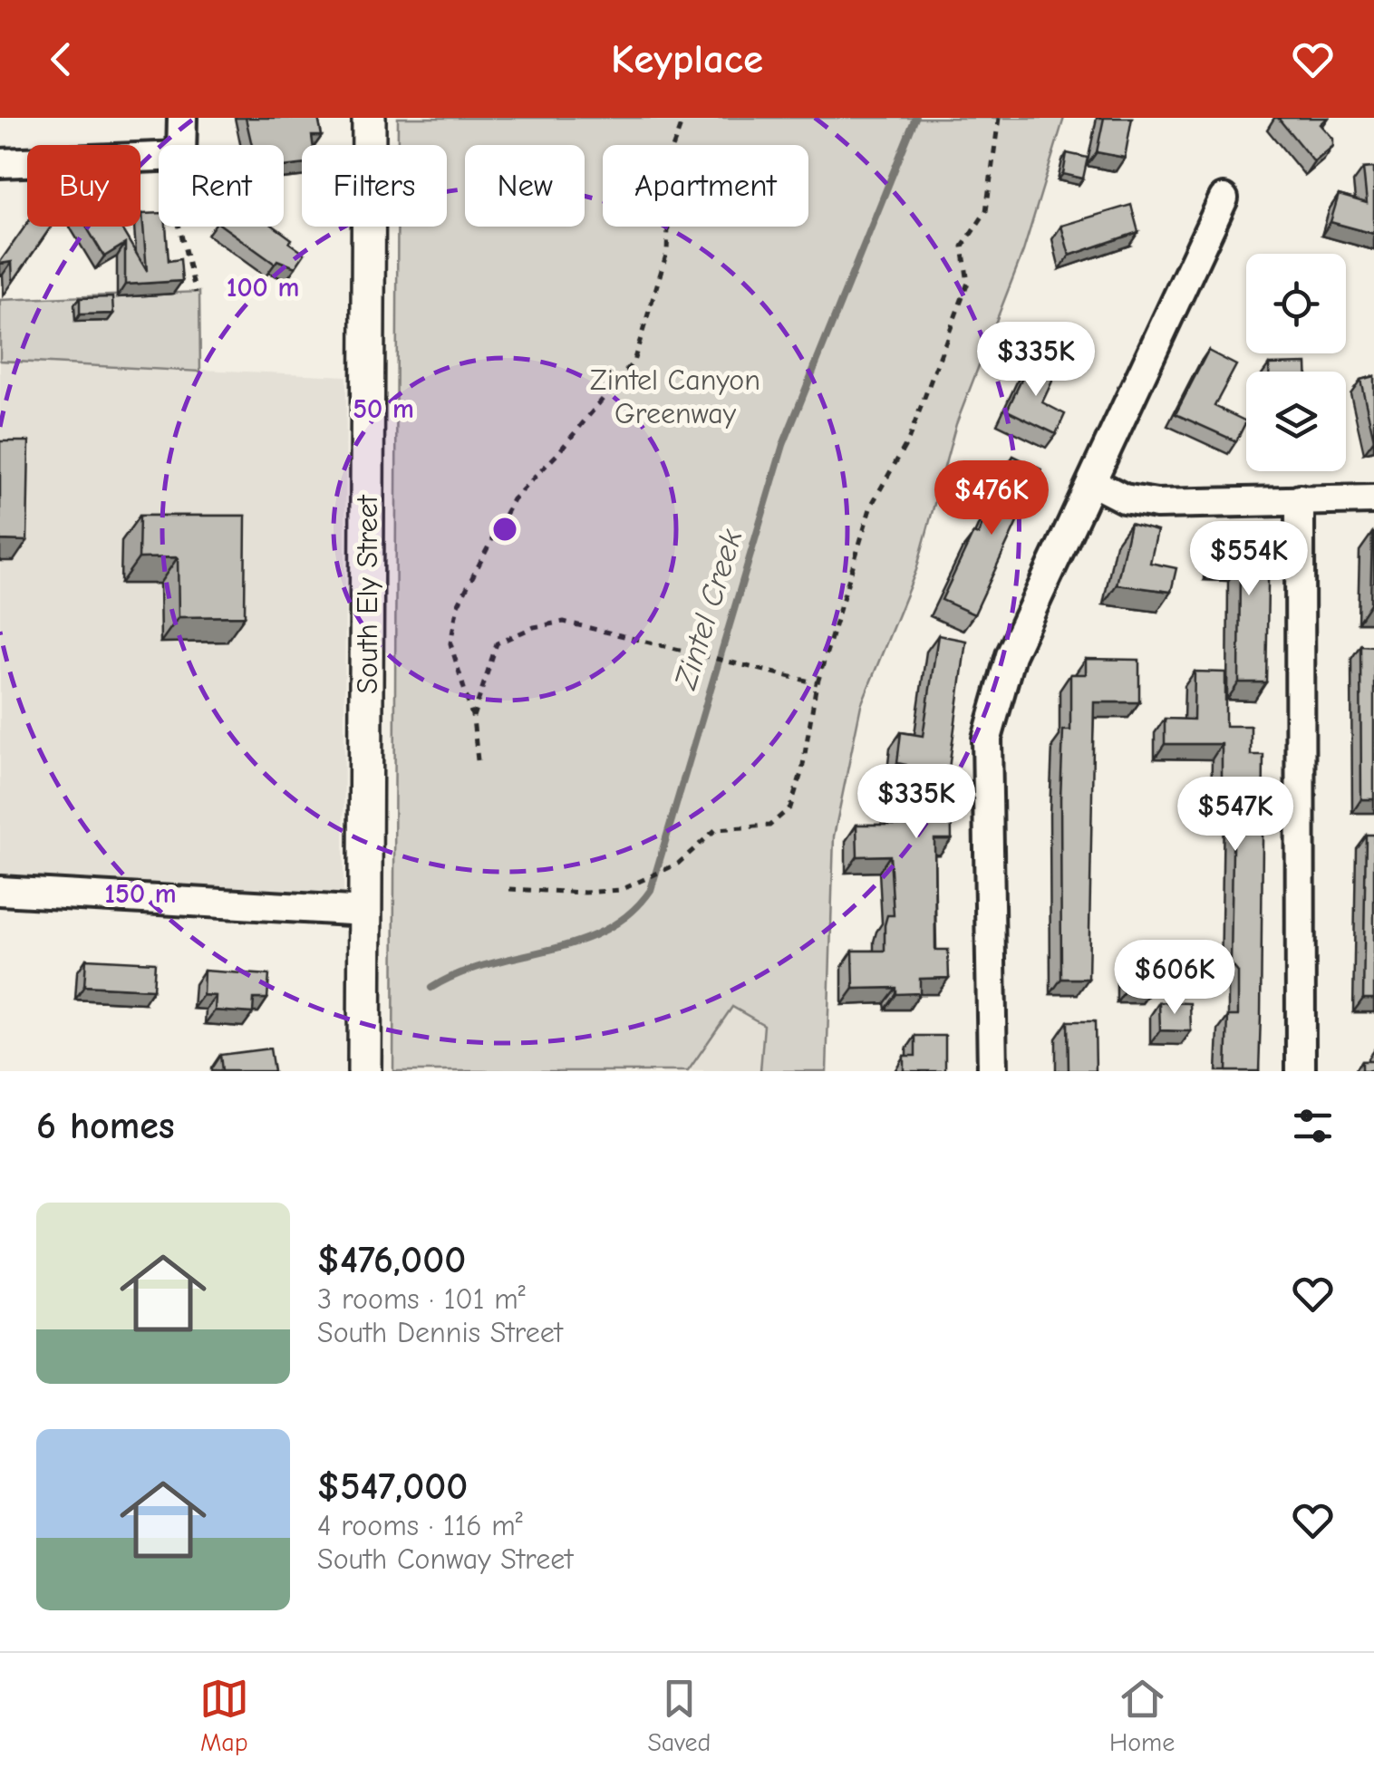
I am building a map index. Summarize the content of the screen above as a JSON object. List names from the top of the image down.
{
  "streets": {
    "street": ["South Ely Street"]
  },
  "water": ["Zintel Creek"],
  "parks": ["Zintel Canyon Greenway"],
  "page": {
    "header": "Keyplace",
    "chip": [
      "Buy",
      "Rent",
      "Filters",
      "New",
      "Apartment"
    ],
    "price": [
      "$335K",
      "$476K",
      "$554K",
      "$335K",
      "$547K",
      "$606K"
    ],
    "heading": "6 homes",
    "list": [
      {
        "name": "$476,000",
        "note": "3 rooms · 101 m² · South Dennis Street"
      },
      {
        "name": "$547,000",
        "note": "4 rooms · 116 m² · South Conway Street"
      }
    ],
    "tabs": ["Map", "Saved", "Home"]
  },
  "rings": ["100 m", "50 m", "150 m"]
}
